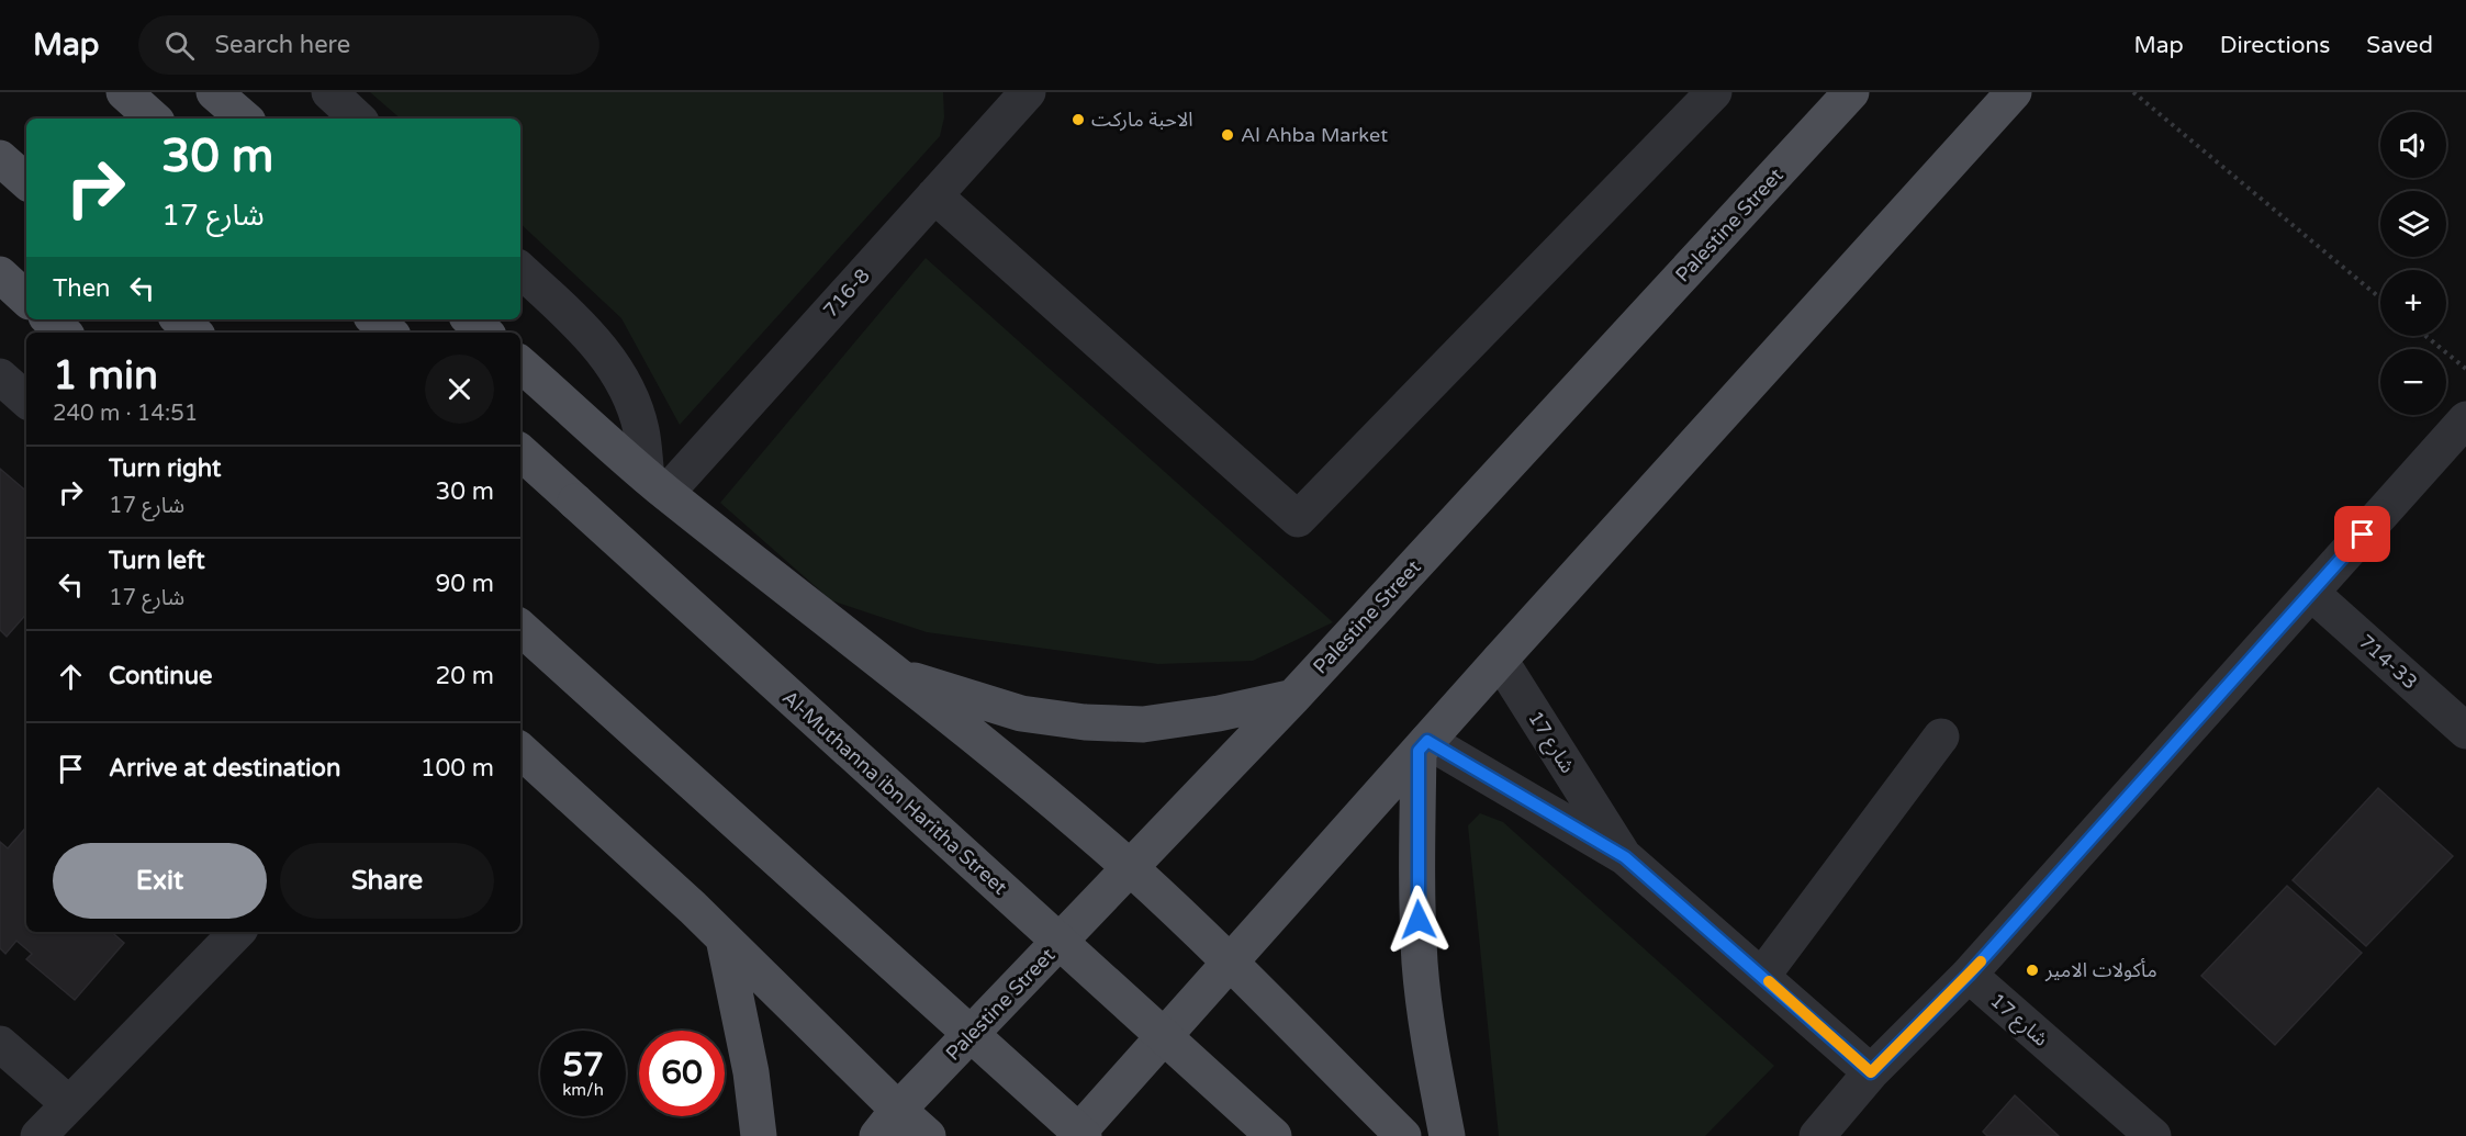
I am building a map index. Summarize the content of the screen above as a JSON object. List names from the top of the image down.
{
  "streets": {
    "main road": ["Palestine Street", "Al-Muthanna ibn Haritha Street"],
    "street": ["716-8", "714-33", "شارع 17"]
  },
  "places": ["الاحبة ماركت", "Al Ahba Market", "مأكولات الامير"],
  "page": {
    "header": "Map",
    "search": "Search here",
    "nav": ["Map", "Directions", "Saved"],
    "map_buttons": ["+", "−"],
    "turn": ["30 m", "شارع 17"],
    "then": "Then",
    "heading": ["1 min", "240 m · 14:51"],
    "list": [
      {
        "name": "Turn right",
        "note": "شارع 17",
        "value": "30 m"
      },
      {
        "name": "Turn left",
        "note": "شارع 17",
        "value": "90 m"
      },
      {
        "name": "Continue",
        "value": "20 m"
      },
      {
        "name": "Arrive at destination",
        "value": "100 m"
      }
    ],
    "buttons": ["Exit", "Share"],
    "speed": "57 km/h",
    "limit": "60"
  }
}
